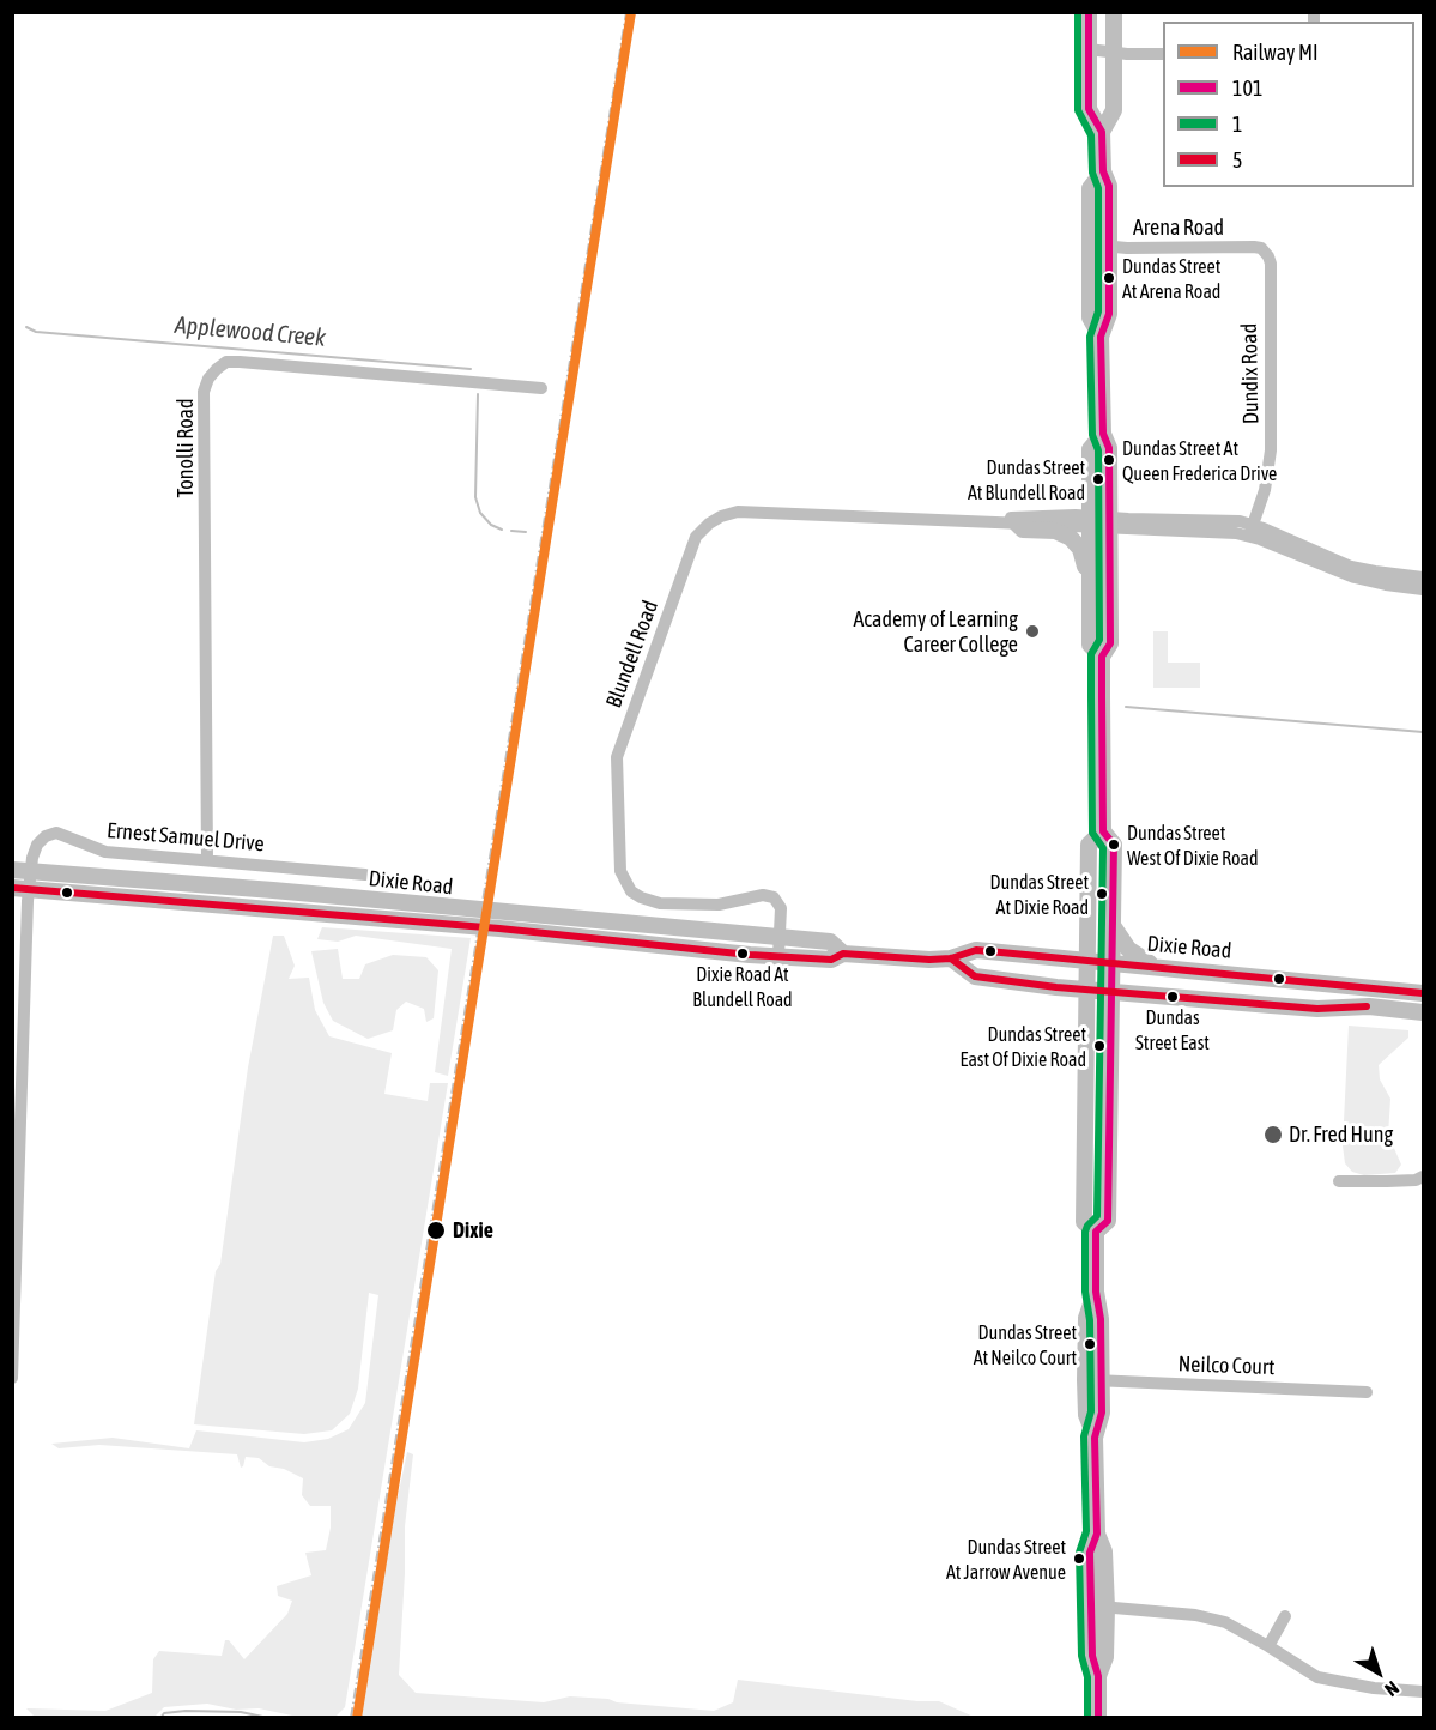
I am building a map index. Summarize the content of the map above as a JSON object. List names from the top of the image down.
{
  "streets": {
    "main road": ["Dixie Road"],
    "street": [
      "Arena Road",
      "Dundix Road",
      "Tonolli Road",
      "Blundell Road",
      "Ernest Samuel Drive",
      "Neilco Court"
    ]
  },
  "crossings": [
    ["Arena Road", "Dundix Road"],
    ["Dundix Road", "Blundell Road"],
    ["Tonolli Road", "Ernest Samuel Drive"],
    ["Blundell Road", "Dixie Road"],
    ["Ernest Samuel Drive", "Dixie Road"]
  ],
  "water": ["Applewood Creek"],
  "places": [
    "Dundas Street At Arena Road",
    "Dundas Street At Queen Frederica Drive",
    "Dundas Street At Blundell Road",
    "Academy of Learning Career College",
    "Dundas Street West Of Dixie Road",
    "Dundas Street At Dixie Road",
    "Dixie Road At Blundell Road",
    "Dundas Street East",
    "Dundas Street East Of Dixie Road",
    "Dr. Fred Hung",
    "Dixie",
    "Dundas Street At Neilco Court",
    "Dundas Street At Jarrow Avenue"
  ],
  "lines": [
    "rail line MI",
    "transit line 101",
    "transit line 1",
    "transit line 5"
  ],
  "legend": [
    "Railway MI",
    "101",
    "1",
    "5"
  ],
  "north": "bottom right"
}
